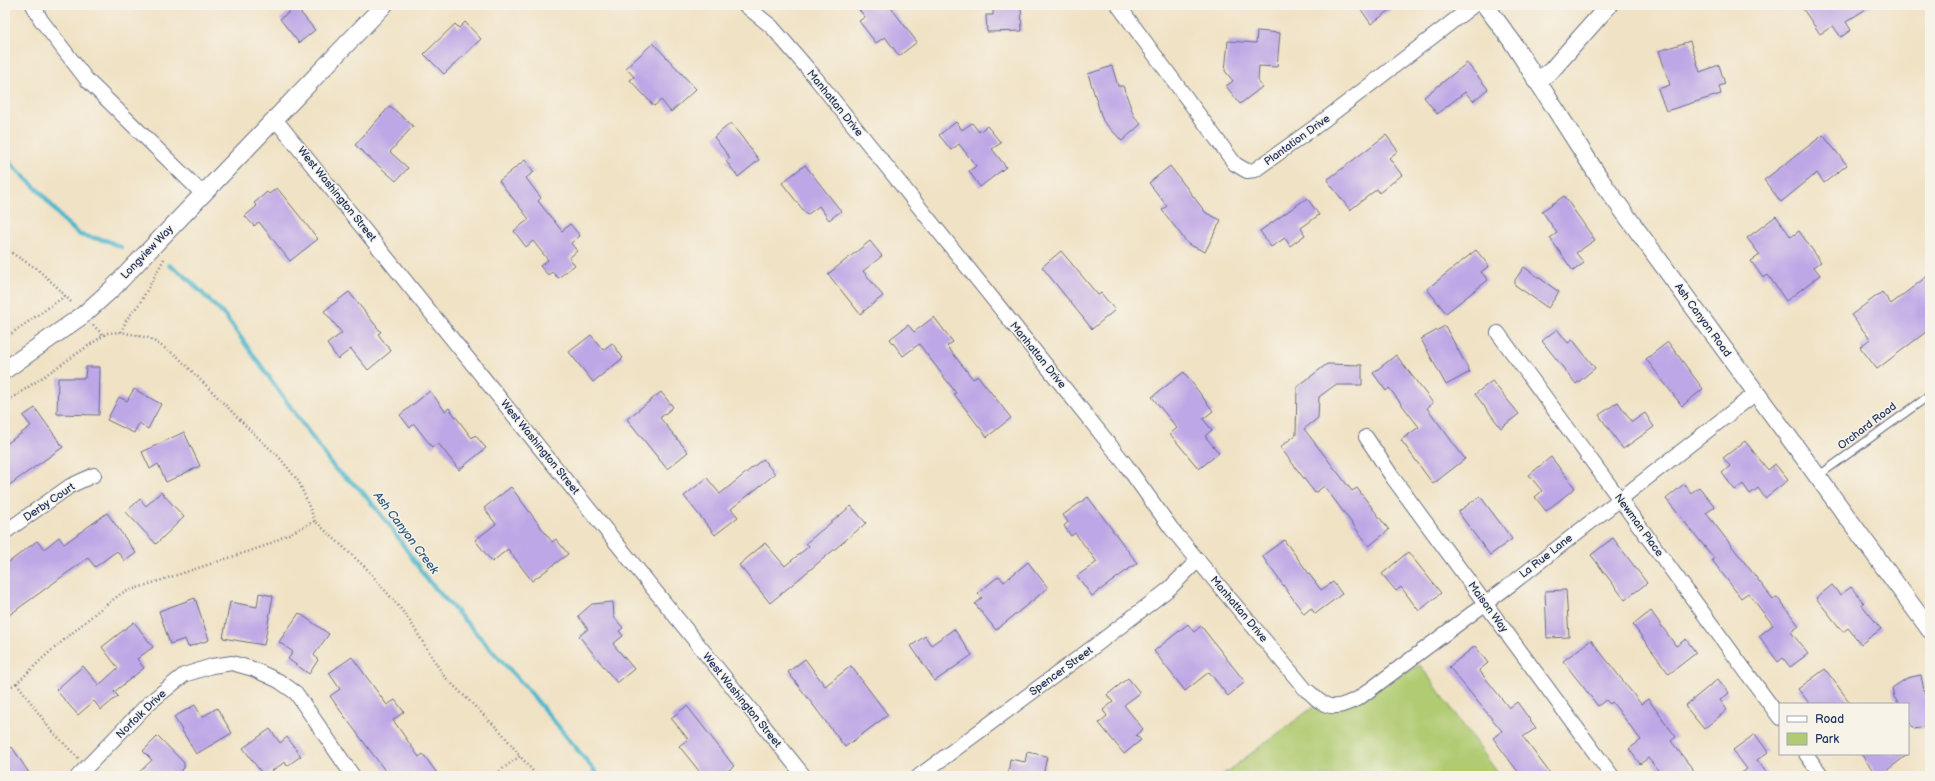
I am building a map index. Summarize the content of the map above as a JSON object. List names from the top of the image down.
{
  "streets": {
    "street": [
      "Manhattan Drive",
      "Plantation Drive",
      "West Washington Street",
      "Longview Way",
      "Ash Canyon Road",
      "Derby Court",
      "Newman Place",
      "La Rue Lane",
      "Maison Way",
      "Spencer Street",
      "Norfolk Drive"
    ],
    "lane": ["Orchard Road"]
  },
  "crossings": [
    ["Manhattan Drive", "La Rue Lane"],
    ["Manhattan Drive", "Spencer Street"],
    ["West Washington Street", "Longview Way"],
    ["Ash Canyon Road", "Orchard Road"],
    ["Ash Canyon Road", "La Rue Lane"],
    ["Newman Place", "La Rue Lane"],
    ["La Rue Lane", "Maison Way"]
  ],
  "water": ["Ash Canyon Creek"],
  "legend": ["Road", "Park"]
}
